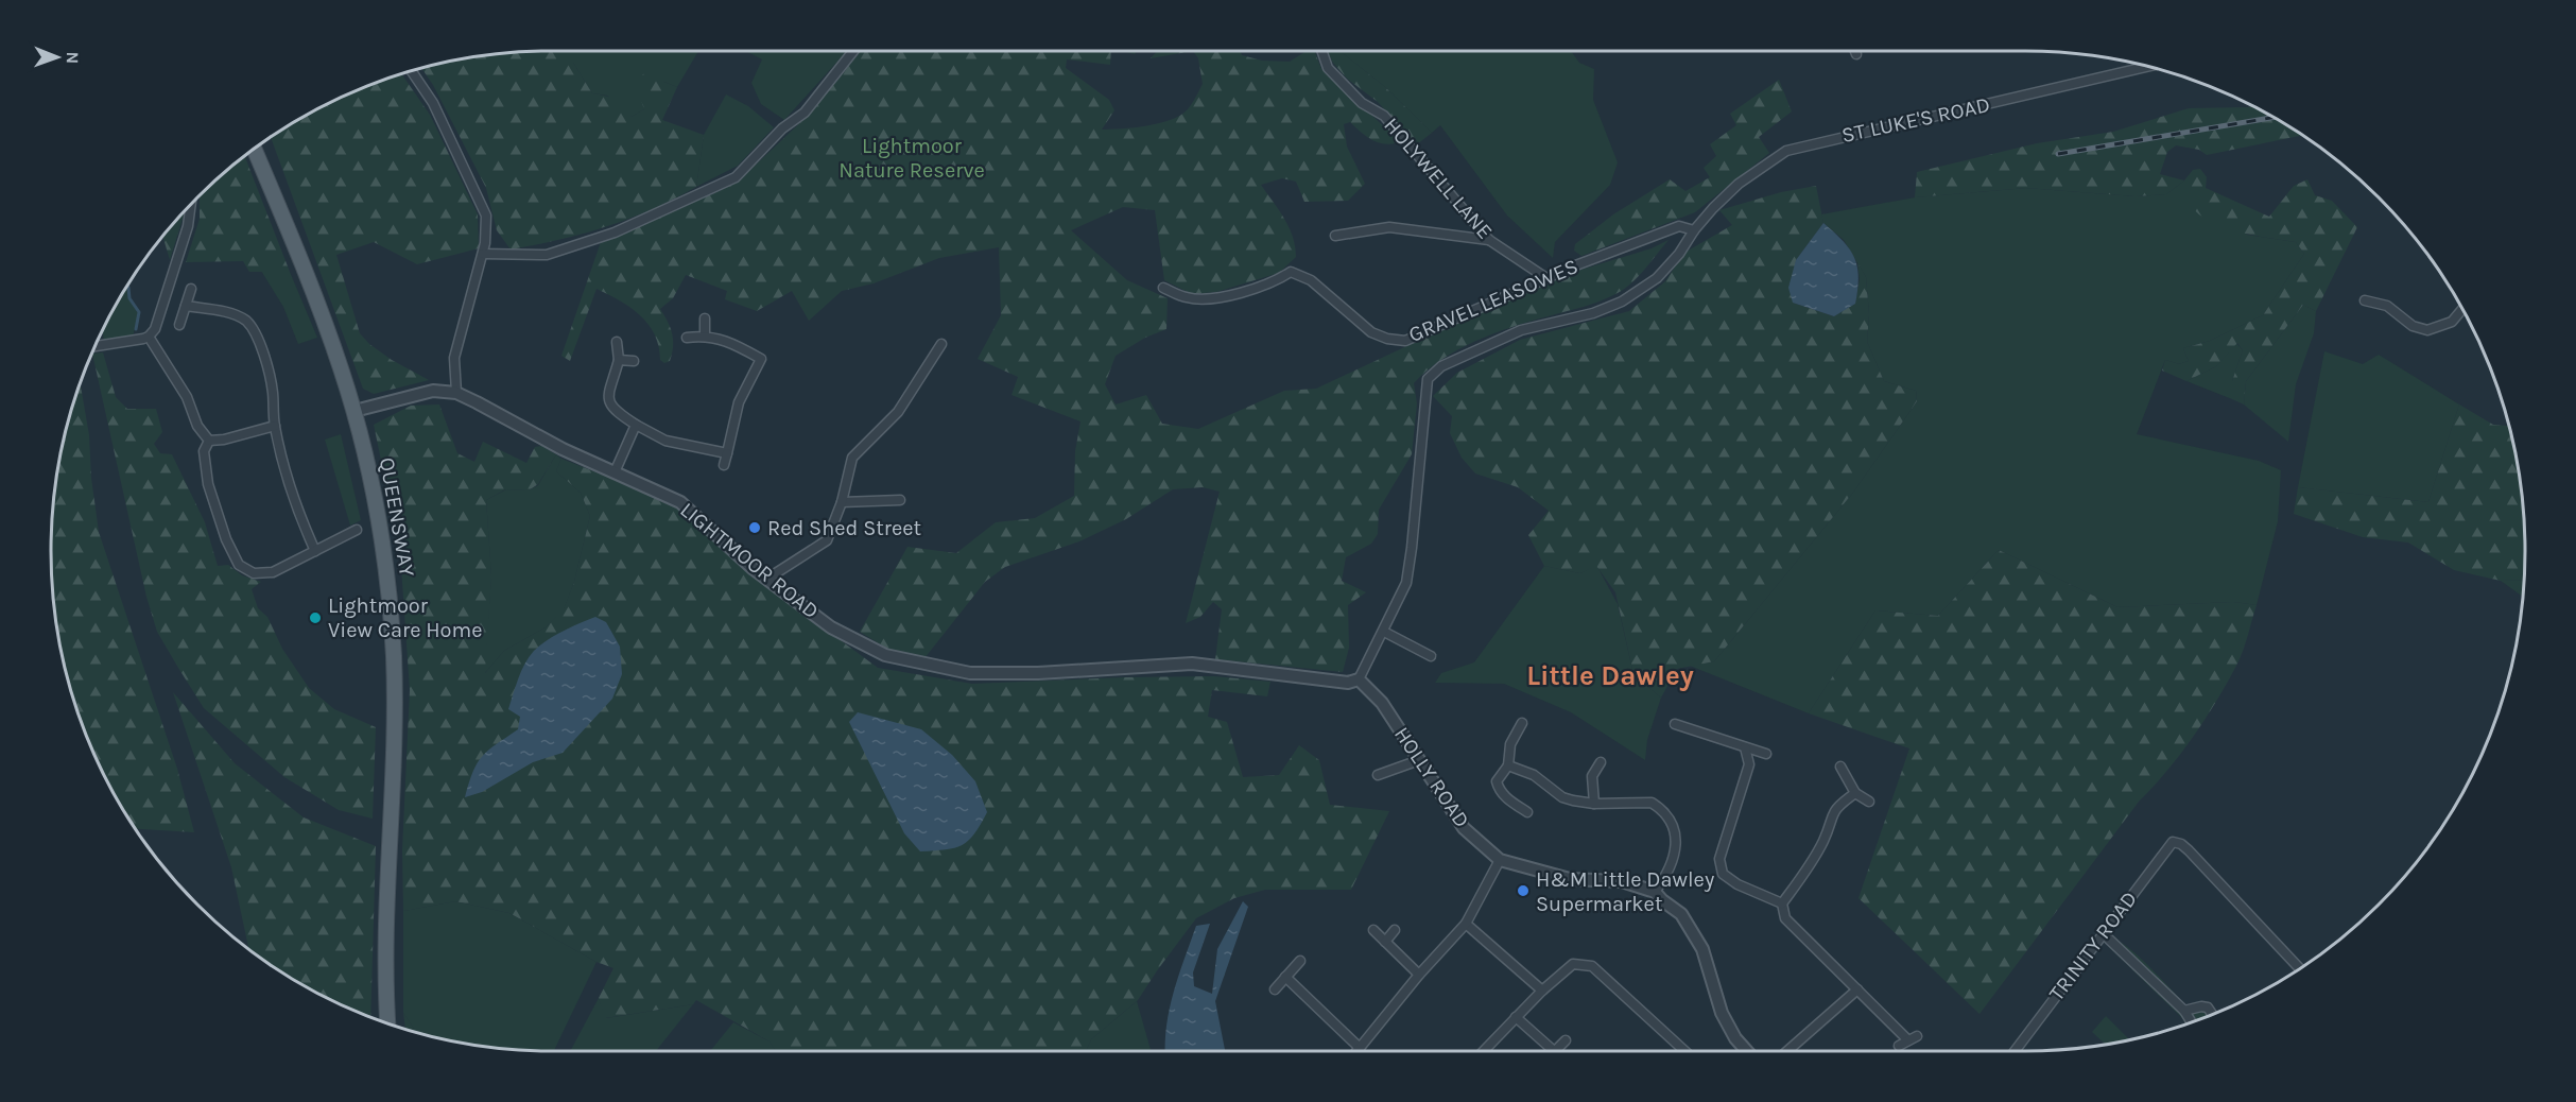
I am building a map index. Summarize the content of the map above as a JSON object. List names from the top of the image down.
{
  "streets": {
    "main road": ["QUEENSWAY"],
    "street": [
      "ST LUKE'S ROAD",
      "HOLYWELL LANE",
      "GRAVEL LEASOWES",
      "LIGHTMOOR ROAD",
      "HOLLY ROAD",
      "TRINITY ROAD"
    ]
  },
  "crossings": [
    ["ST LUKE'S ROAD", "GRAVEL LEASOWES"],
    ["ST LUKE'S ROAD", "LIGHTMOOR ROAD"],
    ["ST LUKE'S ROAD", "HOLLY ROAD"],
    ["HOLYWELL LANE", "GRAVEL LEASOWES"],
    ["QUEENSWAY", "LIGHTMOOR ROAD"],
    ["LIGHTMOOR ROAD", "HOLLY ROAD"]
  ],
  "districts": ["Little Dawley"],
  "parks": ["Lightmoor Nature Reserve"],
  "places": ["Red Shed Street", "Lightmoor View Care Home", "H&M Little Dawley Supermarket"],
  "north": "right"
}
